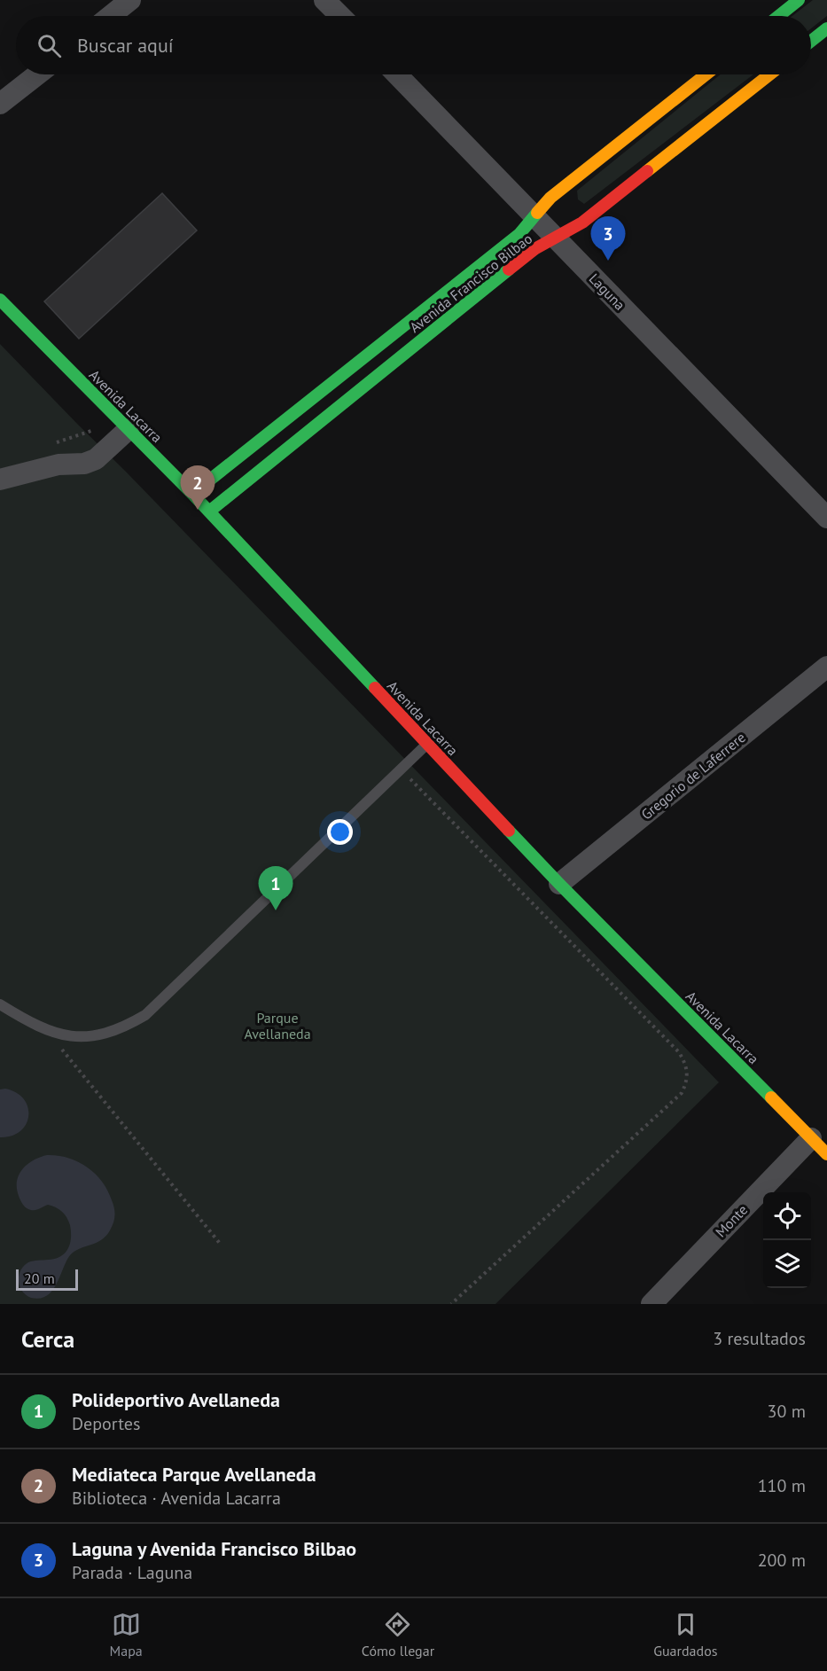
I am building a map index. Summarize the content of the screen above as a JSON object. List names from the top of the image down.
{
  "streets": {
    "street": [
      "Avenida Francisco Bilbao",
      "Laguna",
      "Avenida Lacarra",
      "Gregorio de Laferrere",
      "Monte"
    ]
  },
  "crossings": [
    ["Avenida Francisco Bilbao", "Laguna"],
    ["Avenida Francisco Bilbao", "Avenida Lacarra"],
    ["Avenida Lacarra", "Gregorio de Laferrere"],
    ["Avenida Lacarra", "Monte"]
  ],
  "parks": ["Parque Avellaneda"],
  "scale_bar": "20 m",
  "page": {
    "search": "Buscar aquí",
    "pins": ["3", "2", "1"],
    "scale": "20 m",
    "heading": ["Cerca", "3 resultados"],
    "list": [
      {
        "mark": "1",
        "name": "Polideportivo Avellaneda",
        "note": "Deportes",
        "value": "30 m"
      },
      {
        "mark": "2",
        "name": "Mediateca Parque Avellaneda",
        "note": "Biblioteca · Avenida Lacarra",
        "value": "110 m"
      },
      {
        "mark": "3",
        "name": "Laguna y Avenida Francisco Bilbao",
        "note": "Parada · Laguna",
        "value": "200 m"
      }
    ],
    "nav": ["Mapa", "Cómo llegar", "Guardados"]
  }
}
